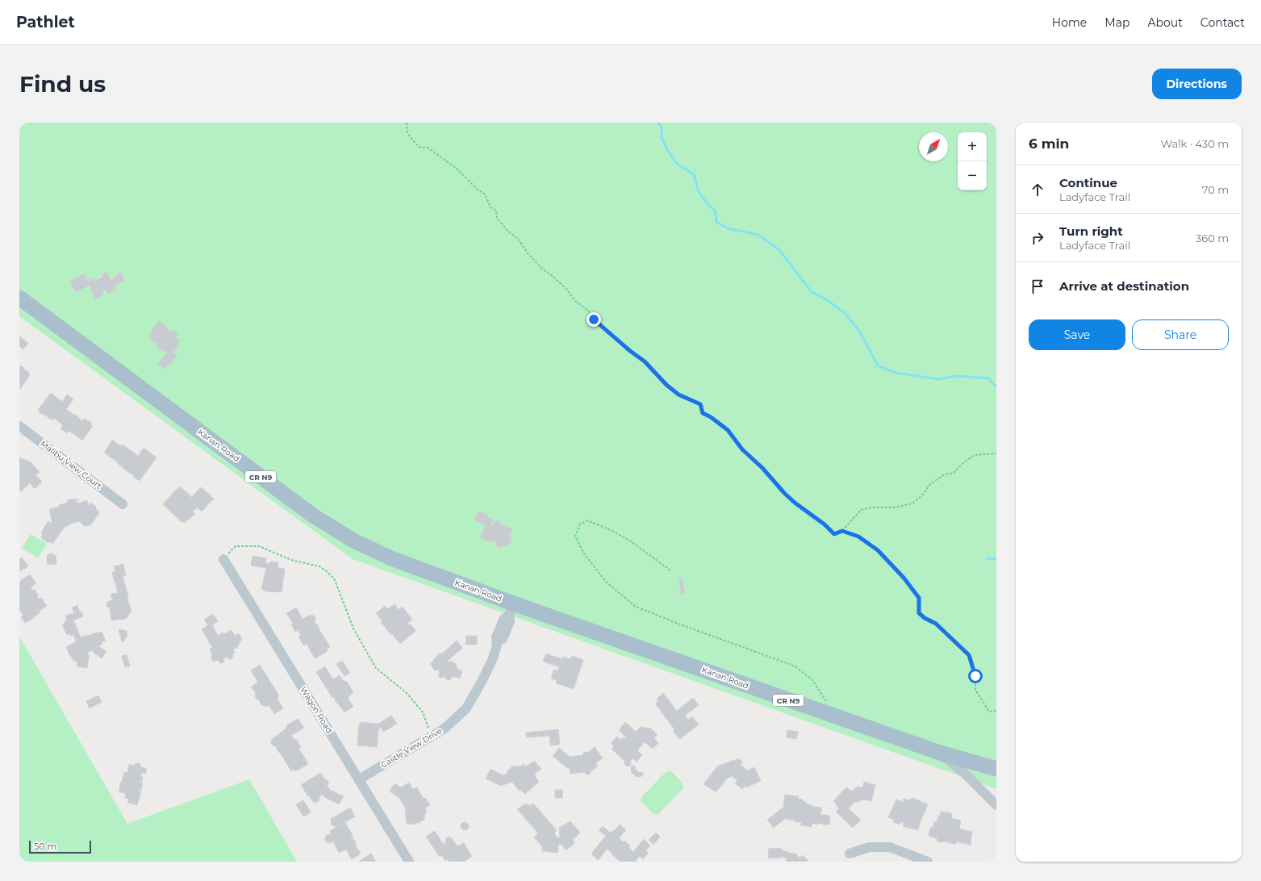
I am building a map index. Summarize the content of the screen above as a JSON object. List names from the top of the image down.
{
  "streets": {
    "main road": ["Kanan Road", "CR N9"],
    "street": ["Malibu View Court", "Wagon Road", "Castle View Drive"]
  },
  "crossings": [
    ["Kanan Road", "Castle View Drive"],
    ["Wagon Road", "Castle View Drive"]
  ],
  "scale_bar": "50 m",
  "north": "top right",
  "page": {
    "header": "Pathlet",
    "nav": [
      "Home",
      "Map",
      "About",
      "Contact"
    ],
    "buttons": [
      "Directions",
      ["Save", "Share"]
    ],
    "title": "Find us",
    "heading": ["6 min", "Walk · 430 m"],
    "map_buttons": ["+", "−"],
    "list": [
      ["Continue", "Ladyface Trail", "70 m"],
      ["Turn right", "Ladyface Trail", "360 m"],
      "Arrive at destination"
    ],
    "scale": "50 m"
  }
}
